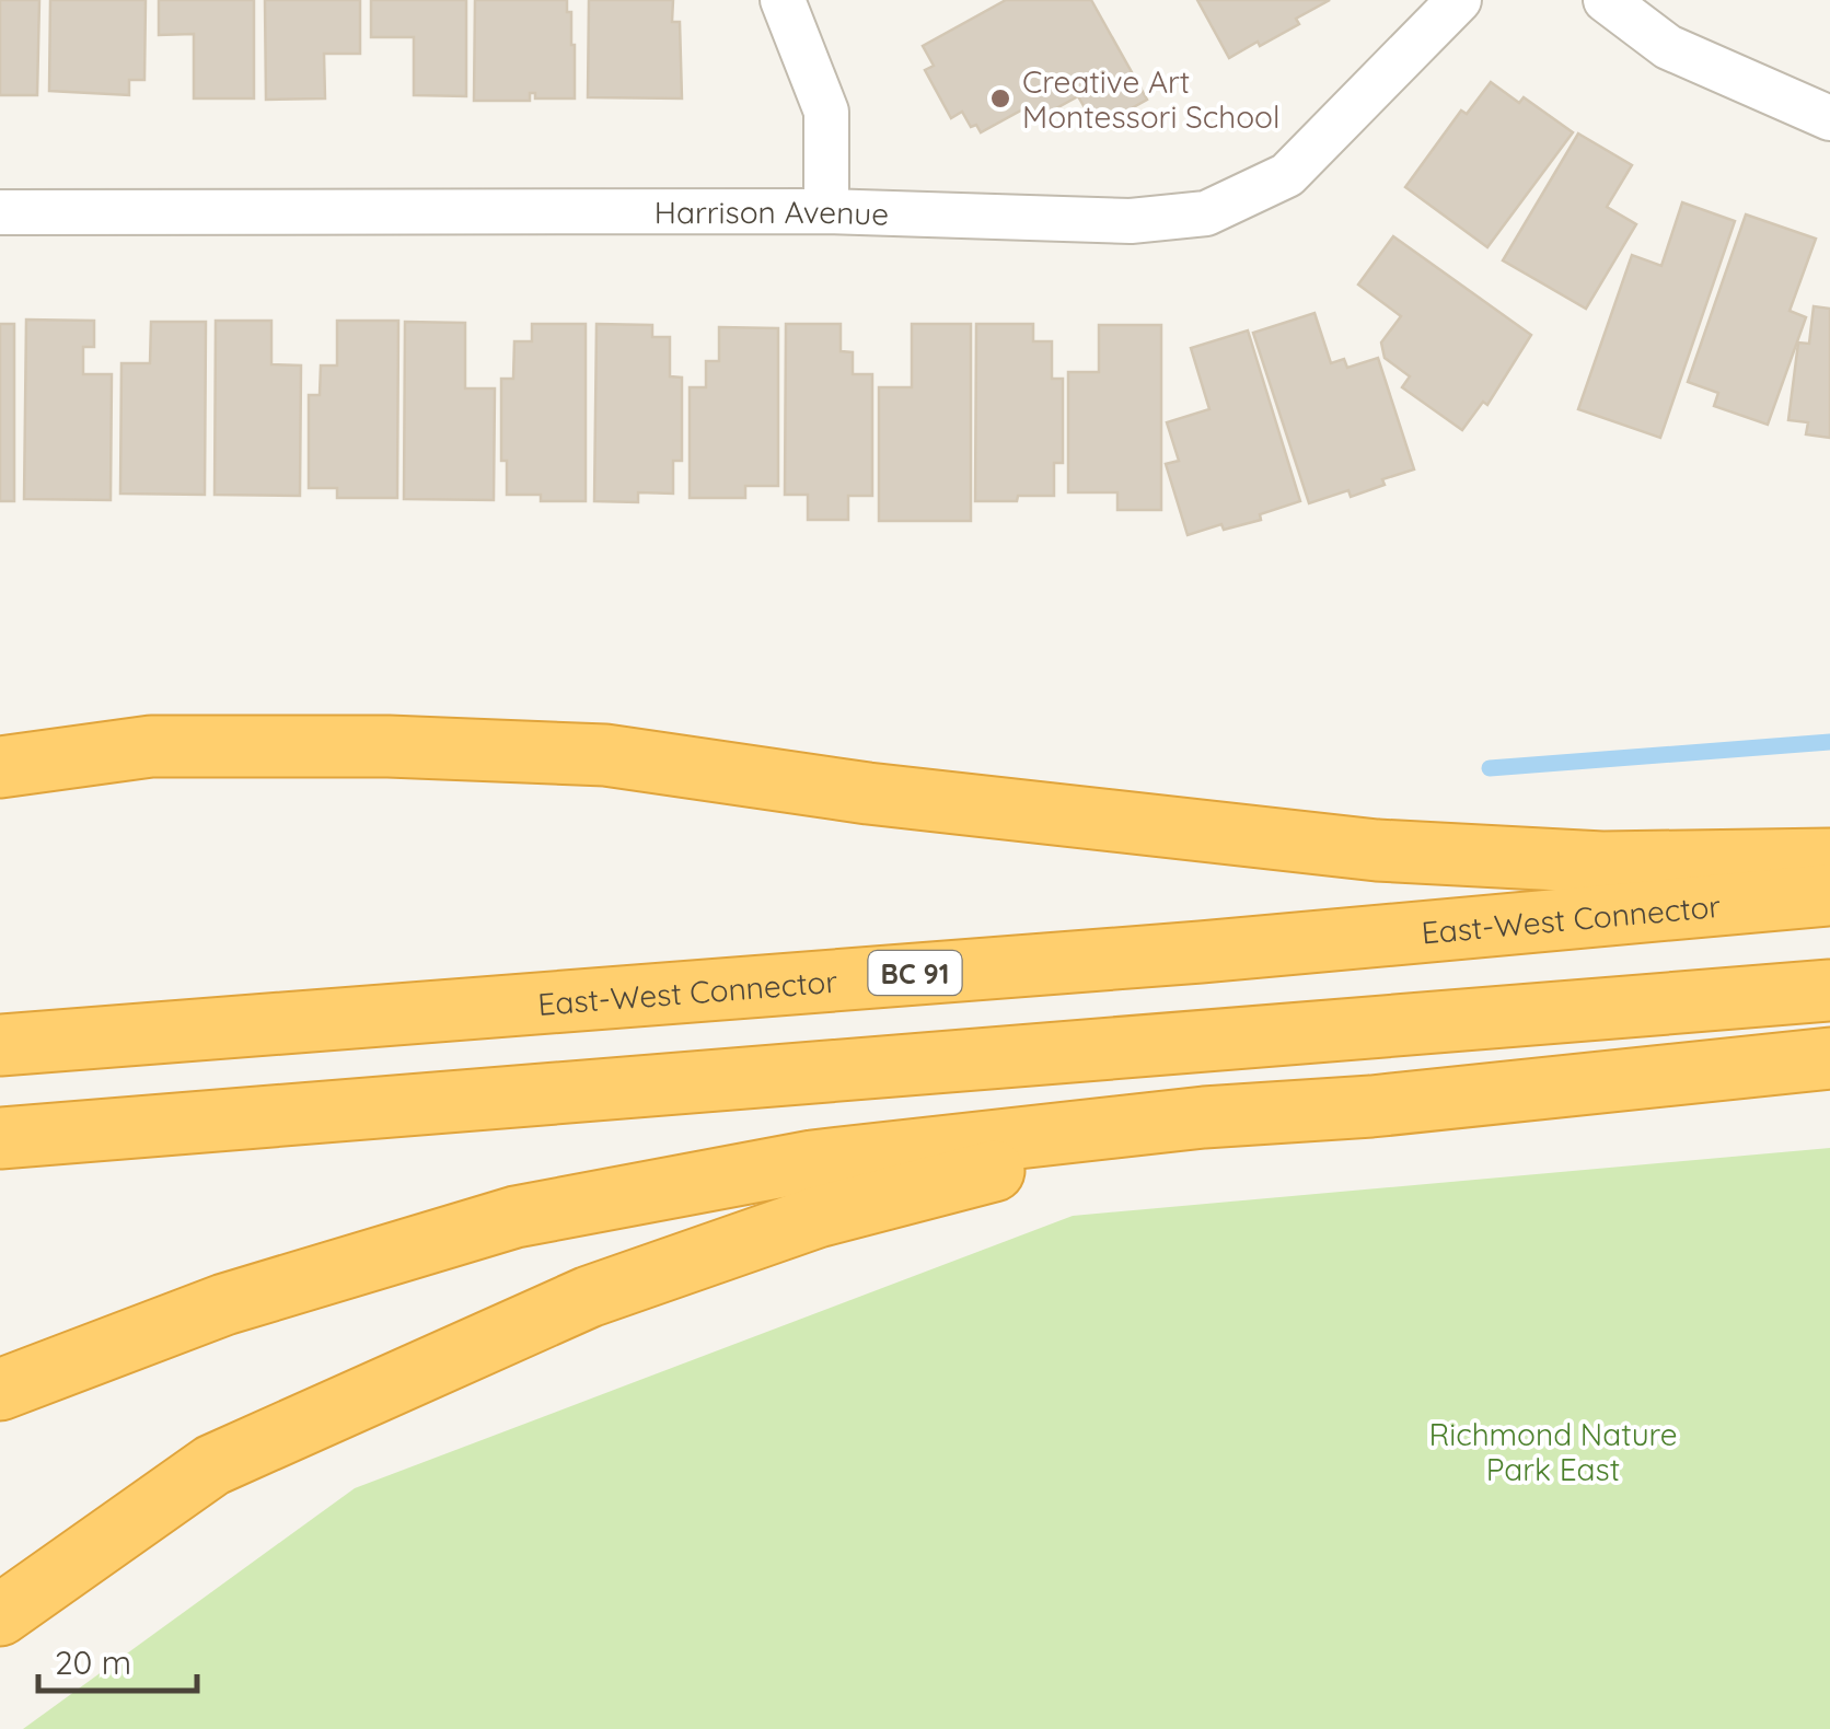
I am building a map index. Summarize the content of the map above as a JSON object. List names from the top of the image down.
{
  "streets": {
    "highway": ["East-West Connector", "BC 91"],
    "street": ["Harrison Avenue"]
  },
  "parks": ["Richmond Nature Park East"],
  "places": ["Creative Art Montessori School"],
  "scale_bar": "20 m"
}
